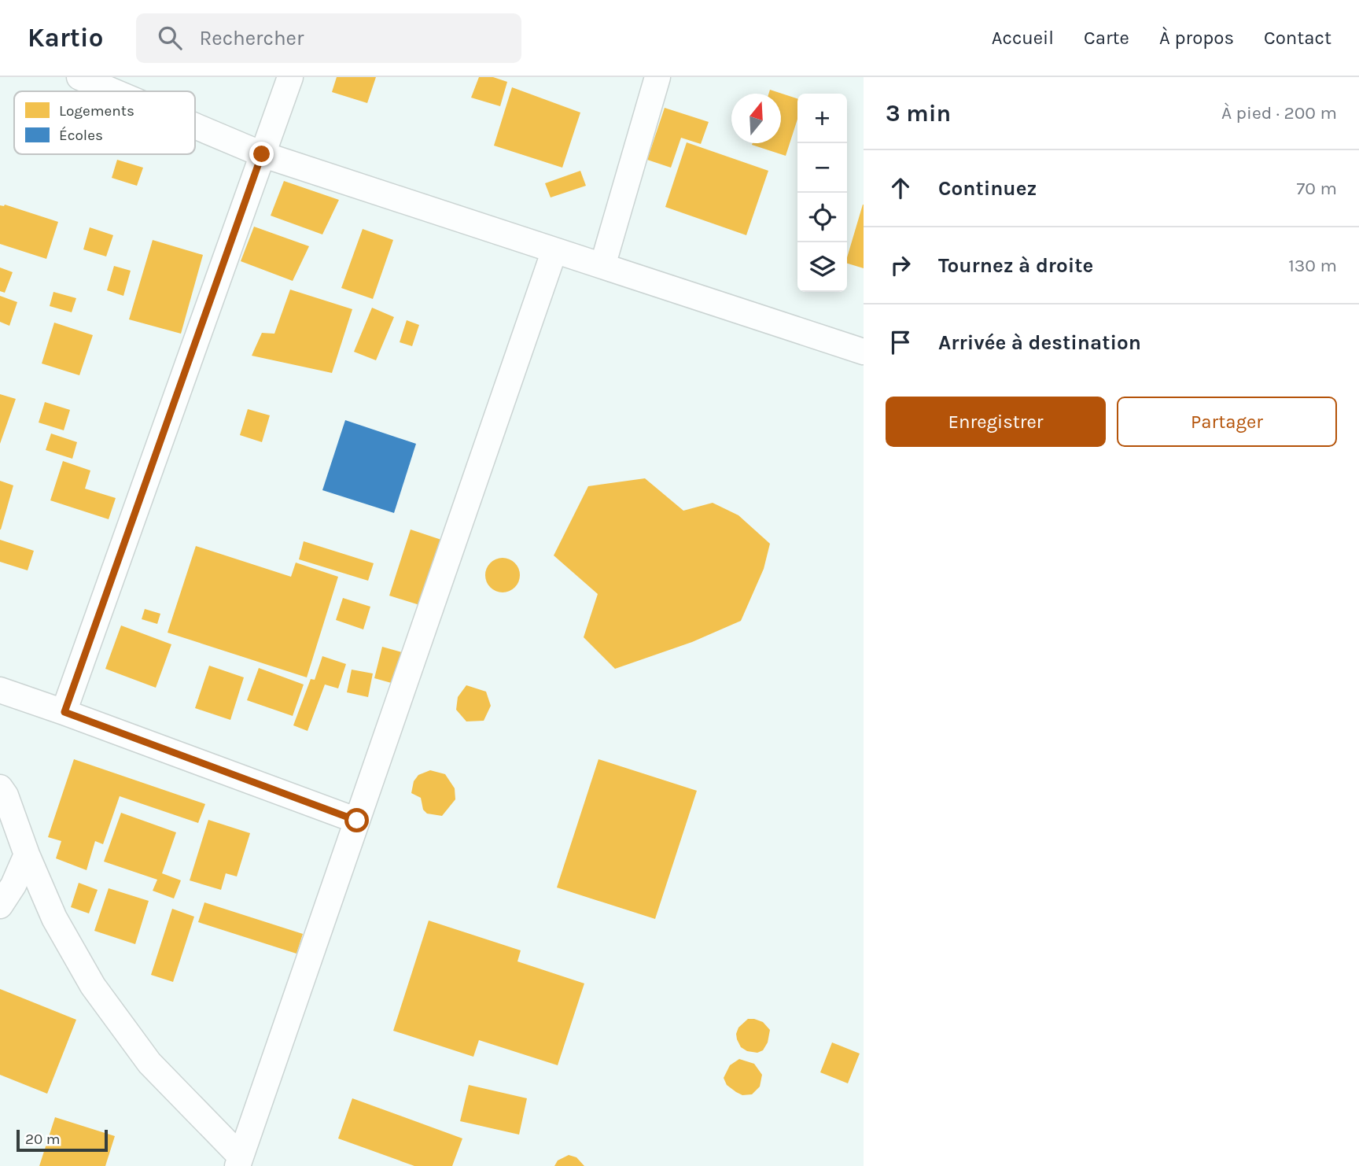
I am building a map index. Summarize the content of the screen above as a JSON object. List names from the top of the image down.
{
  "legend": ["Logements", "Écoles"],
  "scale_bar": "20 m",
  "north": "top",
  "page": {
    "header": "Kartio",
    "search": "Rechercher",
    "nav": [
      "Accueil",
      "Carte",
      "À propos",
      "Contact"
    ],
    "heading": ["3 min", "À pied · 200 m"],
    "map_buttons": ["+", "−"],
    "list": [
      ["Continuez", "70 m"],
      ["Tournez à droite", "130 m"],
      "Arrivée à destination"
    ],
    "buttons": ["Enregistrer", "Partager"],
    "scale": "20 m"
  }
}
